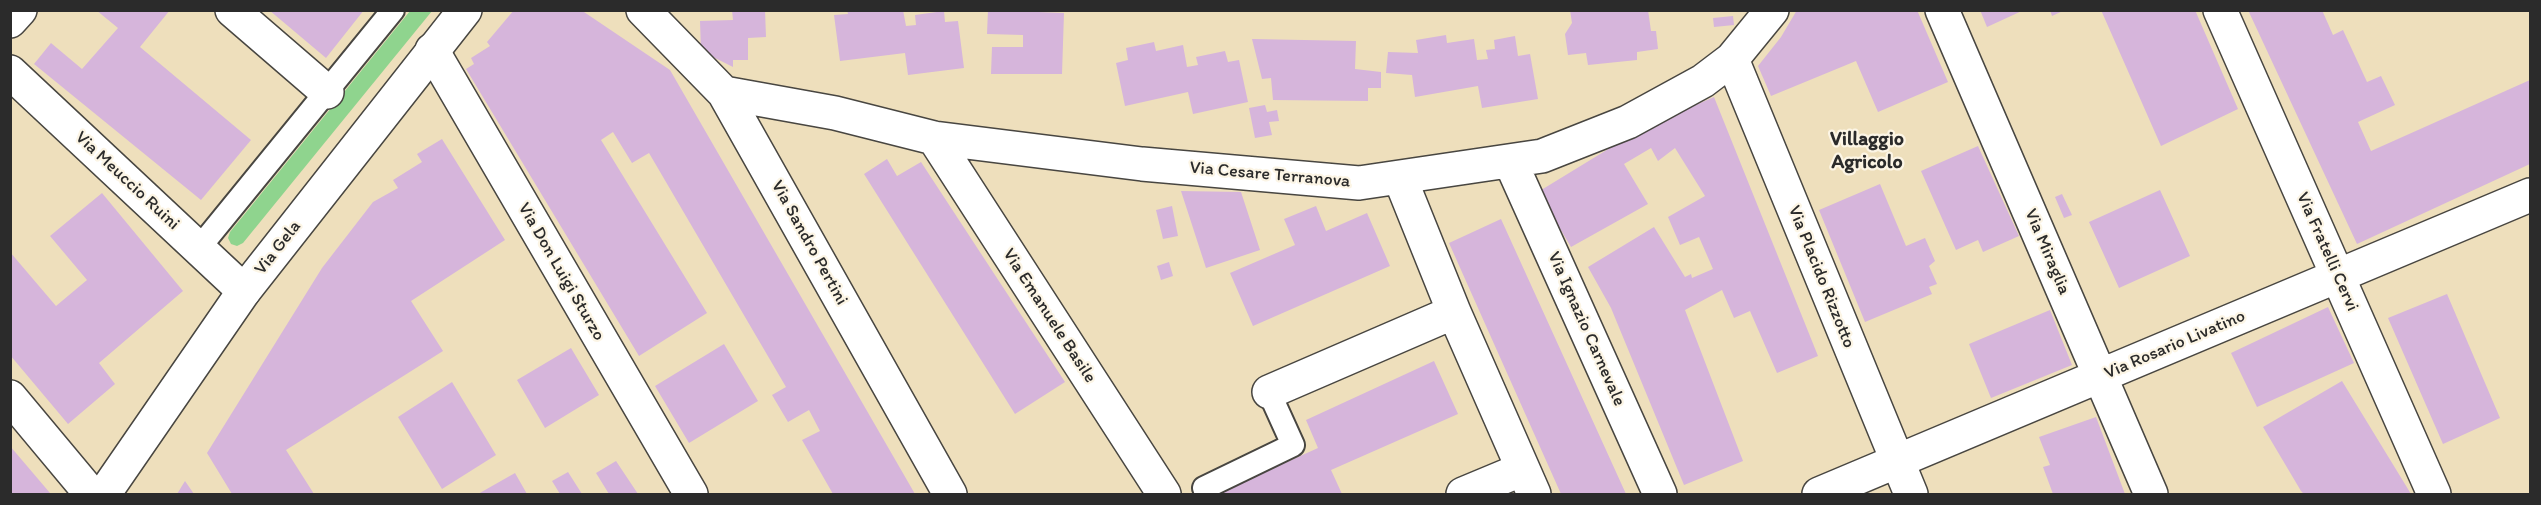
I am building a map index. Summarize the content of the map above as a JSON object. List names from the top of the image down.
{
  "streets": {
    "street": [
      "Via Cesare Terranova",
      "Via Meuccio Ruini",
      "Via Sandro Pertini",
      "Via Gela",
      "Via Miraglia",
      "Via Fratelli Cervi",
      "Via Don Luigi Sturzo",
      "Via Placido Rizzotto",
      "Via Emanuele Basile",
      "Via Ignazio Carnevale",
      "Via Rosario Livatino"
    ]
  },
  "crossings": [
    ["Via Cesare Terranova", "Via Sandro Pertini"],
    ["Via Cesare Terranova", "Via Placido Rizzotto"],
    ["Via Cesare Terranova", "Via Emanuele Basile"],
    ["Via Cesare Terranova", "Via Ignazio Carnevale"],
    ["Via Meuccio Ruini", "Via Gela"],
    ["Via Gela", "Via Don Luigi Sturzo"],
    ["Via Miraglia", "Via Rosario Livatino"],
    ["Via Fratelli Cervi", "Via Rosario Livatino"],
    ["Via Placido Rizzotto", "Via Rosario Livatino"]
  ],
  "districts": ["Villaggio Agricolo"]
}
